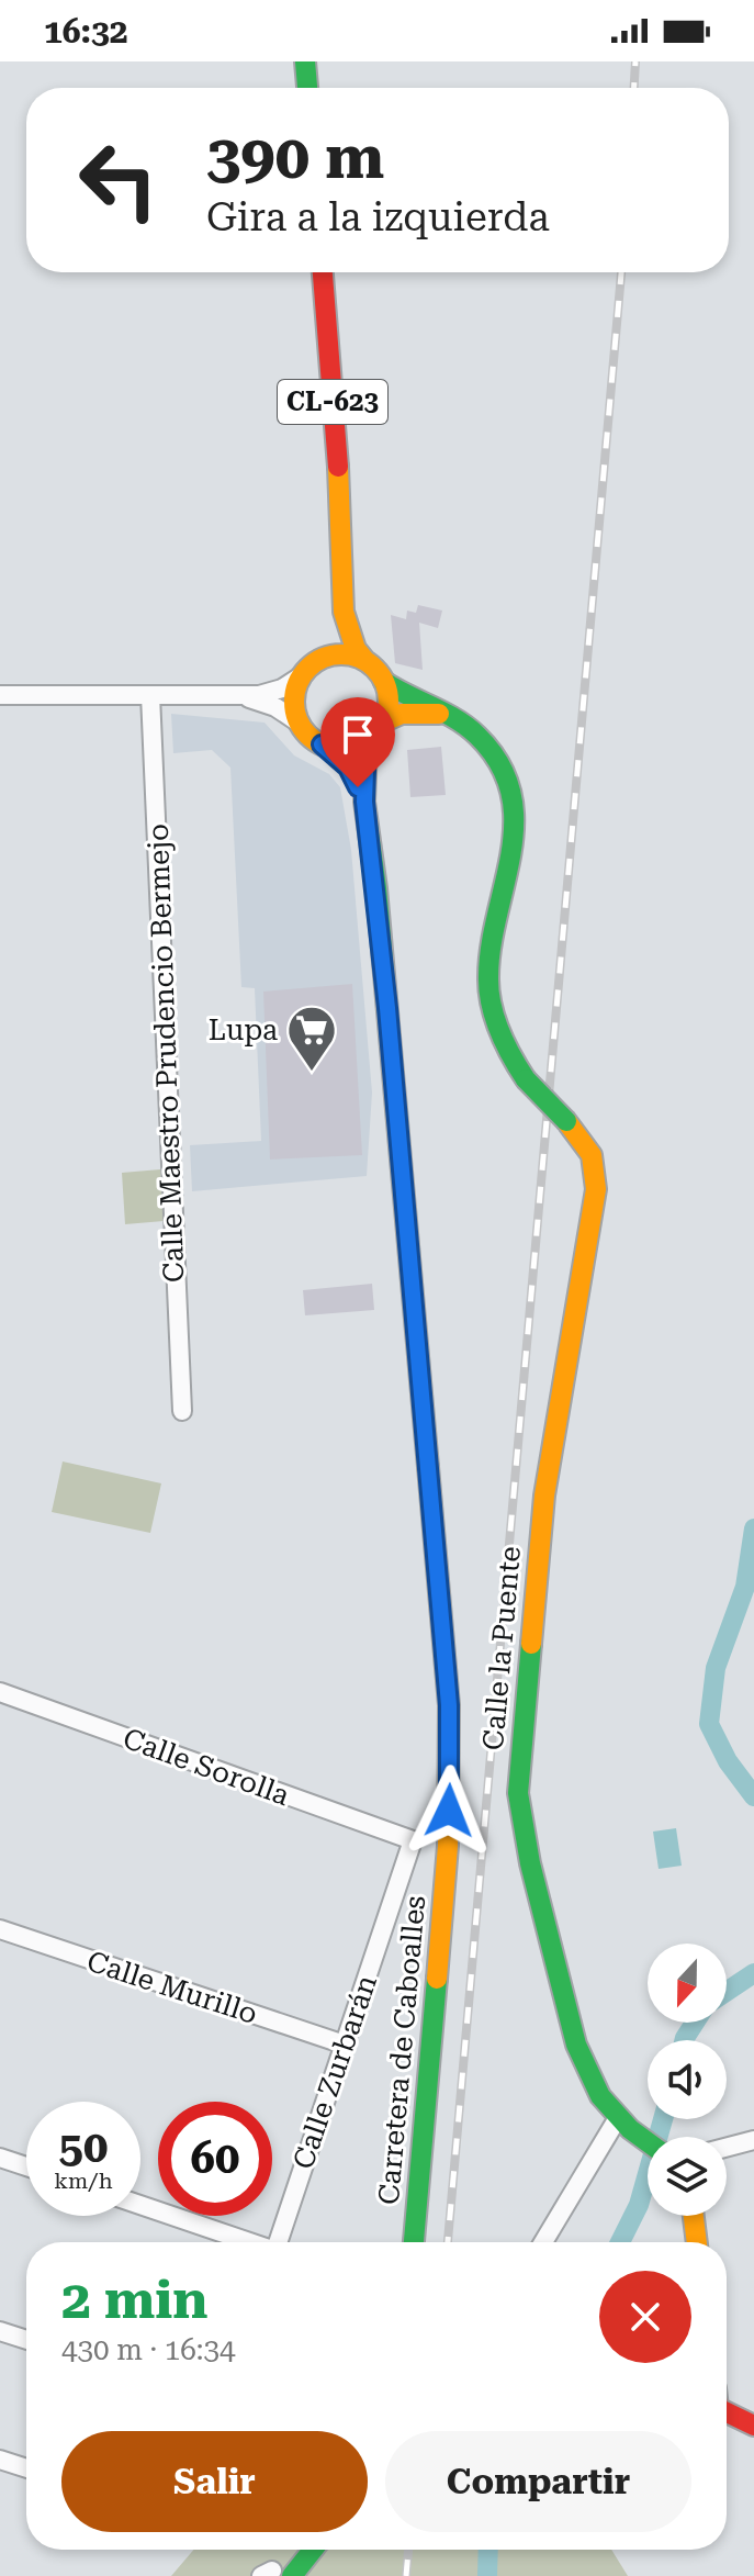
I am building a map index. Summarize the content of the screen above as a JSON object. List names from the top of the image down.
{
  "streets": {
    "main road": ["CL-623", "Calle la Puente", "Carretera de Caboalles"],
    "street": [
      "Calle Maestro Prudencio Bermejo",
      "Calle Sorolla",
      "Calle Murillo",
      "Calle Zurbarán"
    ]
  },
  "crossings": [
    ["CL-623", "Calle la Puente"],
    ["CL-623", "Carretera de Caboalles"],
    ["Calle la Puente", "Carretera de Caboalles"],
    ["Calle Sorolla", "Calle Zurbarán"],
    ["Calle Murillo", "Calle Zurbarán"]
  ],
  "places": {
    "supermarket": ["Lupa"]
  },
  "north": "bottom",
  "page": {
    "status": "16:32",
    "turn": ["390 m", "Gira a la izquierda"],
    "speed": "50 km/h",
    "limit": "60",
    "heading": ["2 min", "430 m · 16:34"],
    "buttons": ["Salir", "Compartir"]
  }
}
